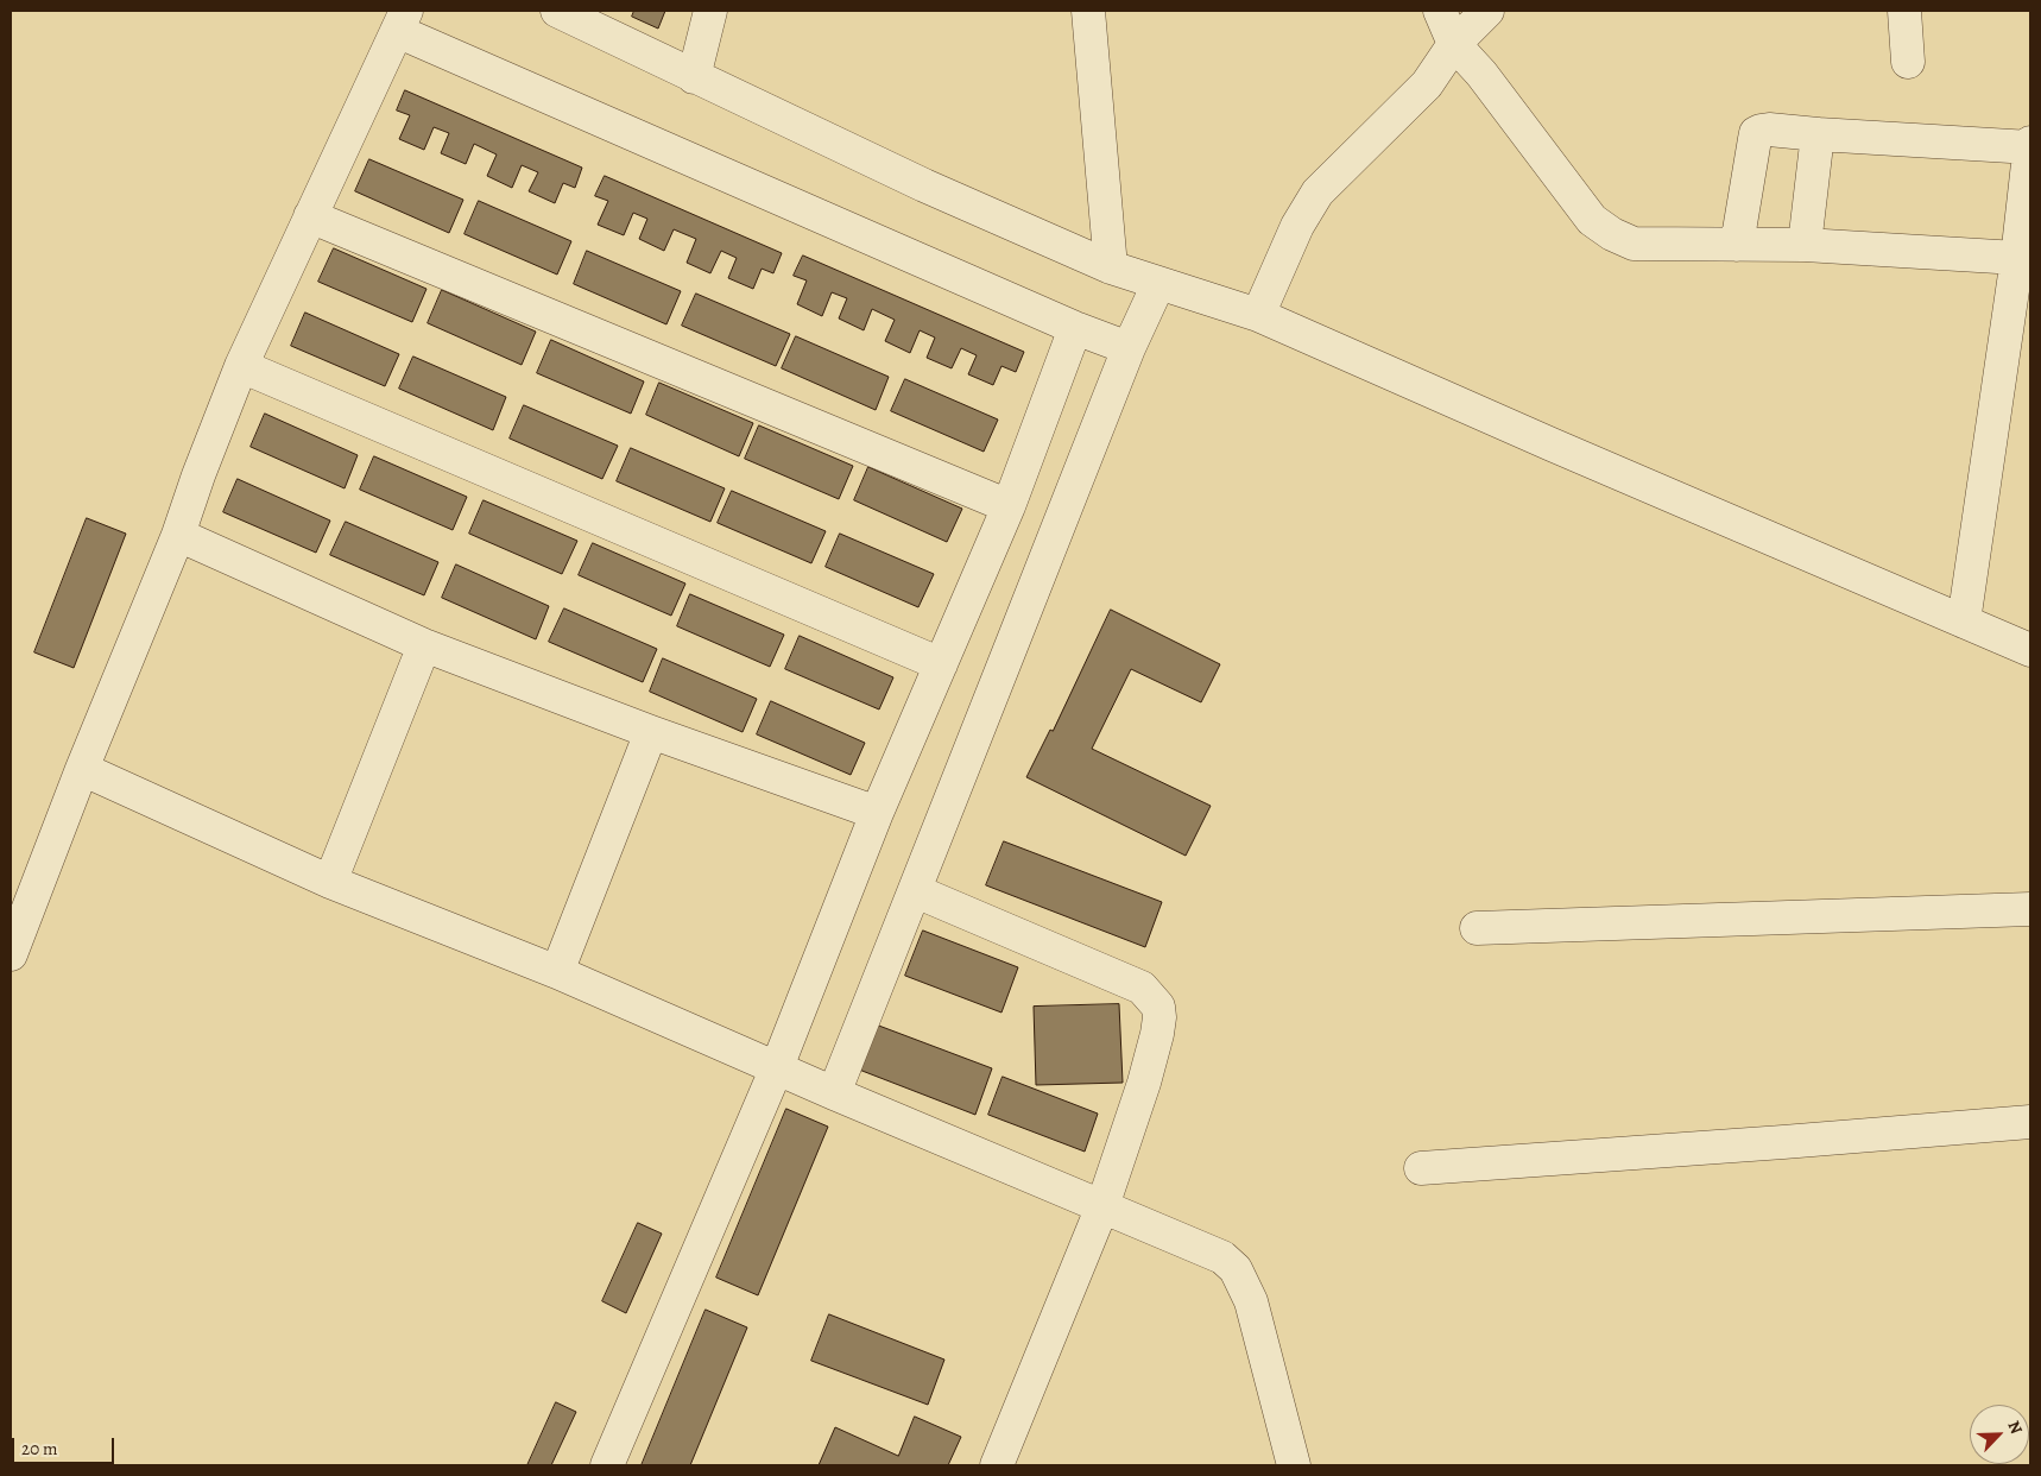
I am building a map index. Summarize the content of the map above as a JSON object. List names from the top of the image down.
{
  "scale_bar": "20 m",
  "north": "top right"
}
